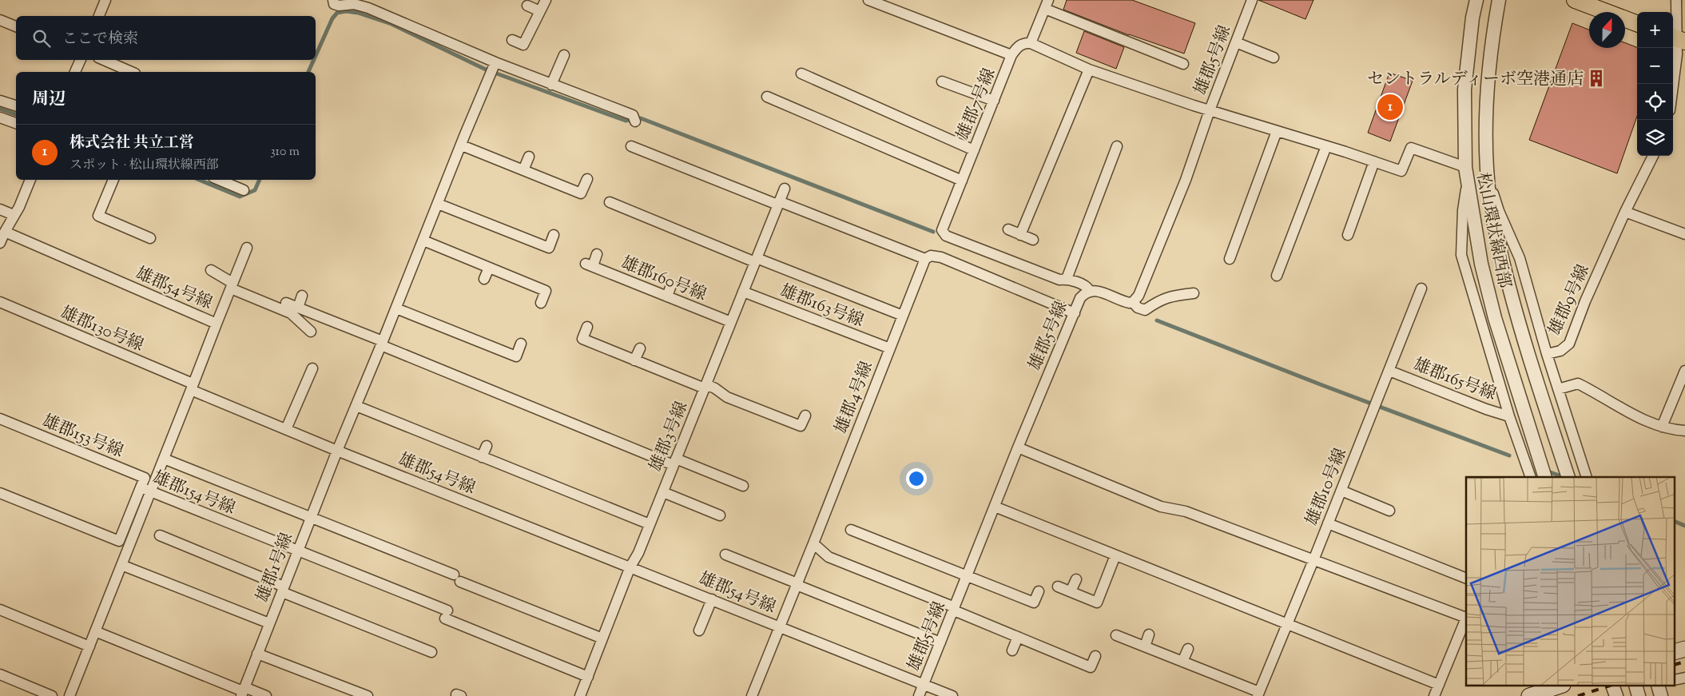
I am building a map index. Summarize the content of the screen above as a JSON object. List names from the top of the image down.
{
  "streets": {
    "street": [
      "雄郡5号線",
      "雄郡7号線",
      "松山環状線西部",
      "雄郡160号線",
      "雄郡54号線",
      "雄郡9号線",
      "雄郡163号線",
      "雄郡130号線",
      "雄郡165号線",
      "雄郡4号線",
      "雄郡153号線",
      "雄郡3号線",
      "雄郡10号線",
      "雄郡154号線",
      "雄郡1号線"
    ]
  },
  "crossings": [
    ["雄郡5号線", "雄郡54号線"],
    ["雄郡160号線", "雄郡3号線"],
    ["雄郡54号線", "雄郡130号線"],
    ["雄郡54号線", "雄郡4号線"],
    ["雄郡54号線", "雄郡3号線"],
    ["雄郡54号線", "雄郡1号線"],
    ["雄郡163号線", "雄郡4号線"],
    ["雄郡163号線", "雄郡3号線"],
    ["雄郡165号線", "雄郡10号線"],
    ["雄郡153号線", "雄郡154号線"],
    ["雄郡3号線", "雄郡154号線"],
    ["雄郡154号線", "雄郡1号線"]
  ],
  "places": {
    "building": ["セントラルディーボ空港通店"]
  },
  "north": "top",
  "page": {
    "map_buttons": ["+", "−"],
    "search": "ここで検索",
    "heading": "周辺",
    "pins": "1",
    "list": [
      {
        "mark": "1",
        "name": "株式会社 共立工営",
        "note": "スポット · 松山環状線西部",
        "value": "310 m"
      }
    ]
  }
}
